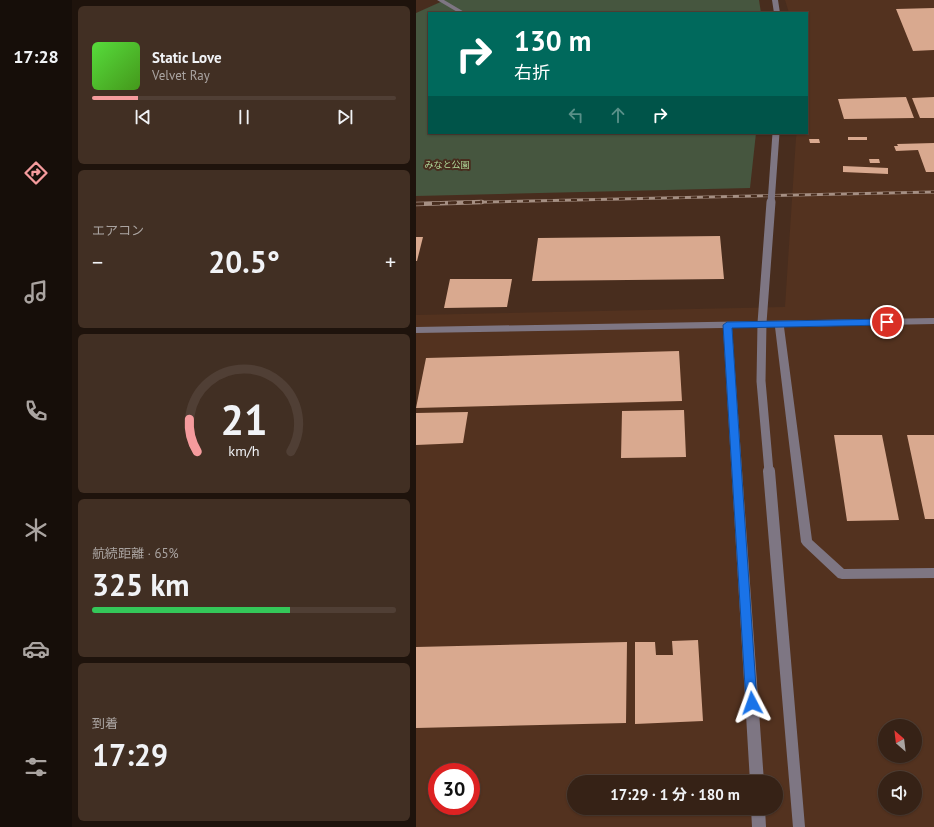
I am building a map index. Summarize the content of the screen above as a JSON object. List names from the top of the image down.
{
  "parks": ["みなと公園"],
  "north": "top left",
  "page": {
    "tabs": "17:28",
    "turn": ["130 m", "右折"],
    "song": ["Static Love", "Velvet Ray"],
    "tile": [
      "エアコン",
      ["航続距離 · 65%", "325 km"],
      ["到着", "17:29"]
    ],
    "heat": ["−", "20.5°", "+"],
    "limit": "30",
    "trip": "17:29 · 1 分 · 180 m",
    "gauge": ["21", "km/h"]
  }
}
